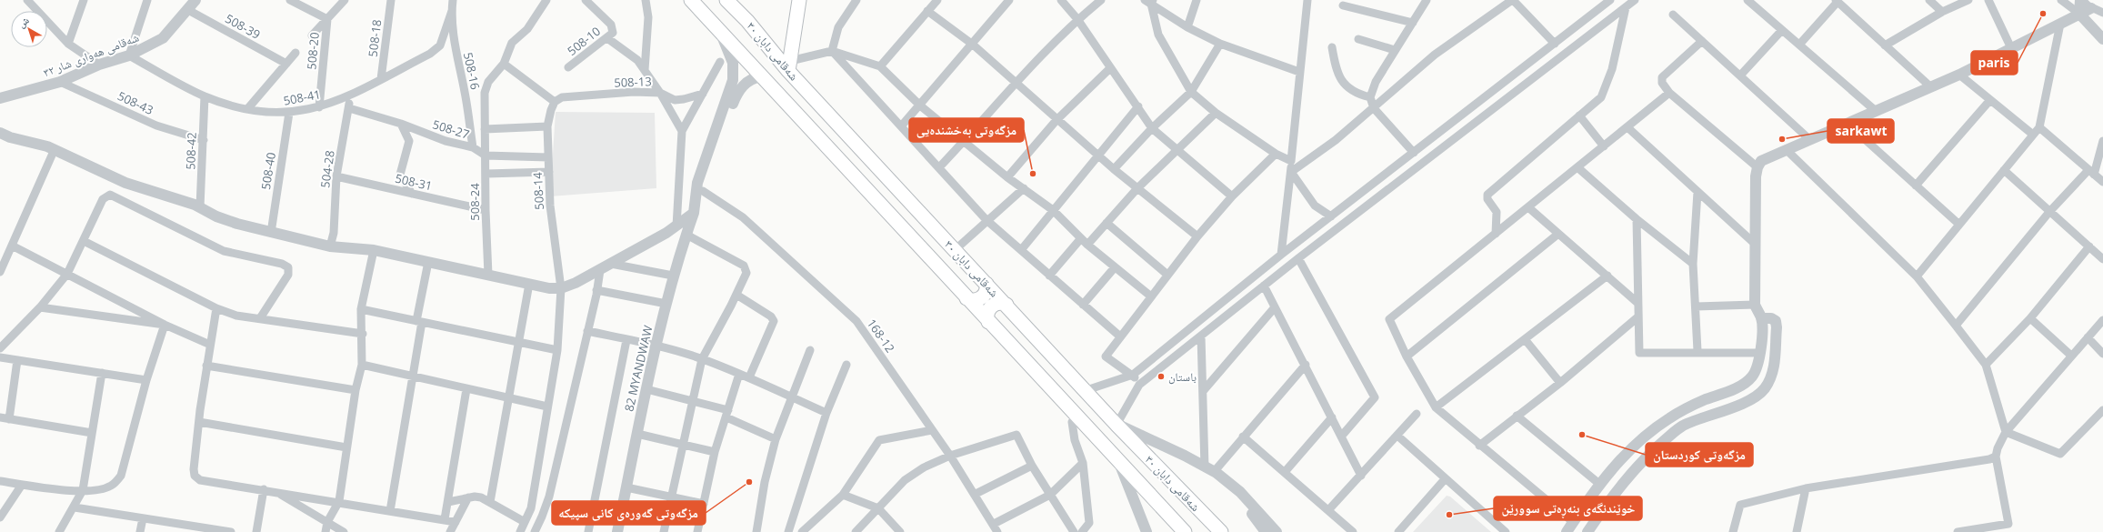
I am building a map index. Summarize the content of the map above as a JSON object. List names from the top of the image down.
{
  "streets": {
    "main road": ["شەقامی دابان ٣٠"],
    "street": [
      "508-39",
      "508-18",
      "508-10",
      "508-20",
      "شەقامی هەواری شار ٣٢",
      "508-16",
      "508-13",
      "508-41",
      "508-43",
      "508-27",
      "508-42",
      "504-28",
      "508-40",
      "508-31",
      "508-14",
      "508-24",
      "168-12",
      "82 MYANDWAW"
    ]
  },
  "crossings": [
    ["508-39", "شەقامی هەواری شار ٣٢"],
    ["508-18", "508-41"],
    ["508-20", "508-41"],
    ["شەقامی هەواری شار ٣٢", "508-41"],
    ["شەقامی هەواری شار ٣٢", "508-43"],
    ["508-16", "508-41"],
    ["508-16", "508-27"],
    ["508-13", "508-14"],
    ["508-41", "508-42"],
    ["508-41", "504-28"],
    ["508-41", "508-40"],
    ["508-43", "508-42"],
    ["508-27", "504-28"],
    ["508-27", "508-14"],
    ["508-27", "508-24"],
    ["504-28", "508-31"],
    ["508-31", "508-24"]
  ],
  "places": [
    "paris",
    "sarkawt",
    "مزگەوتی بەخشندەیی",
    "باستان",
    "مزگەوتی کوردستان",
    "مزگەوتی گەورەی کانی سپیکە",
    "خوێندنگەی بنەڕەتی سوورێن"
  ],
  "north": "top left"
}
